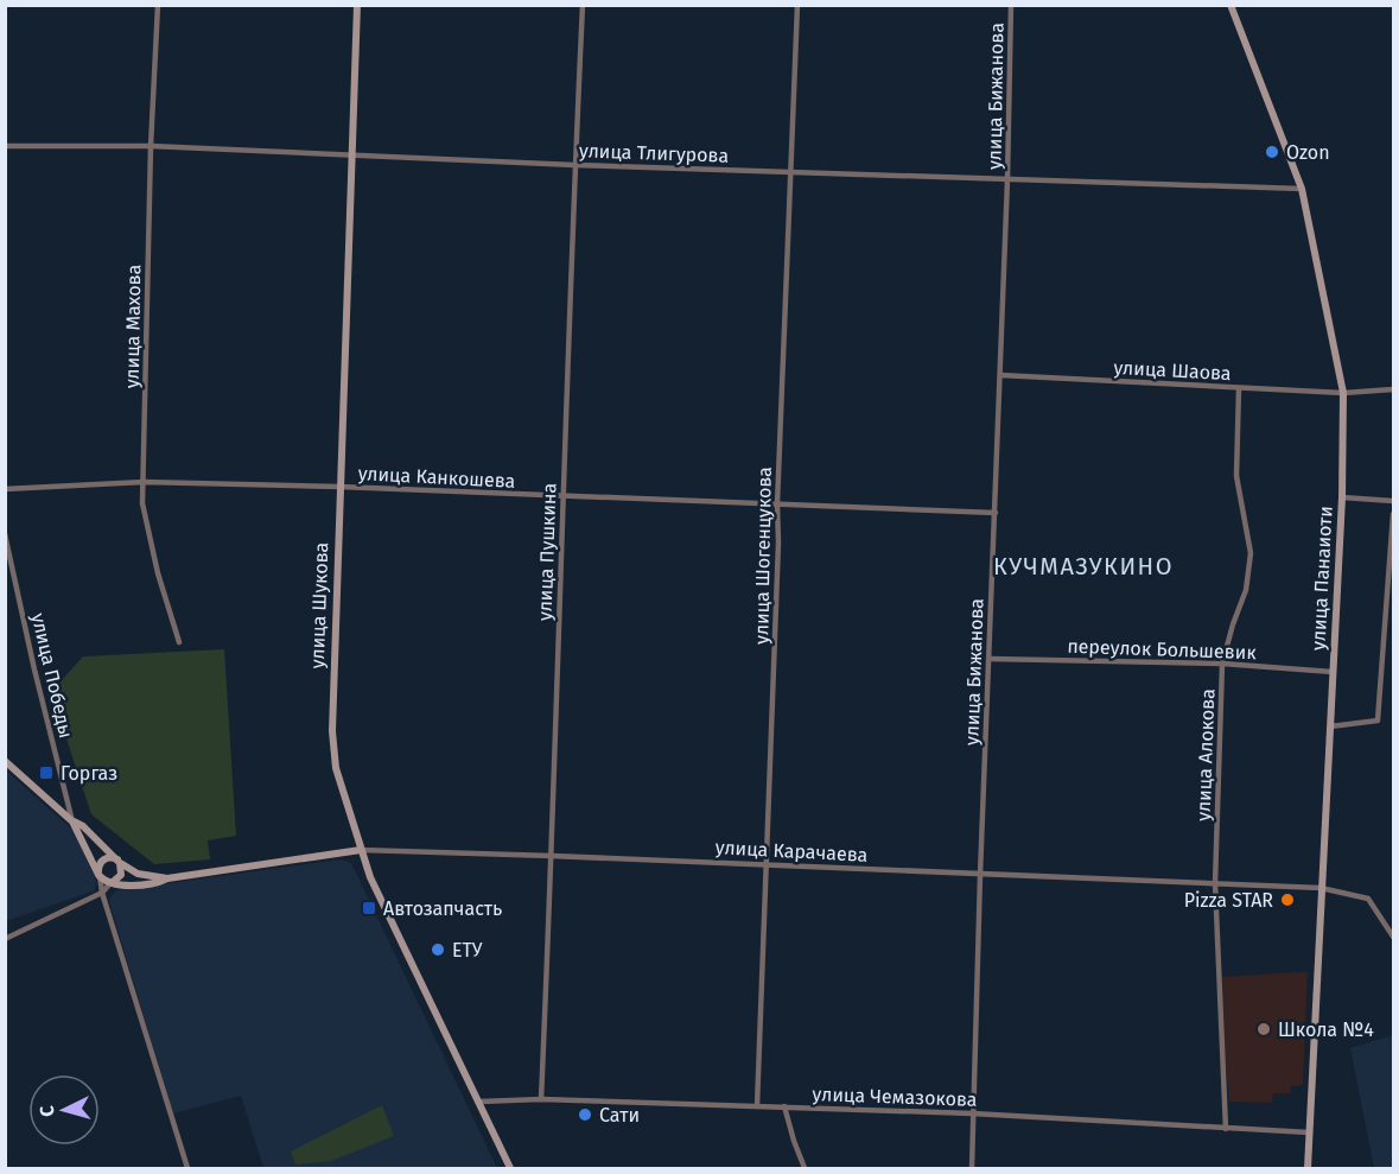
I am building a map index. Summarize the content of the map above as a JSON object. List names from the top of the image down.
{
  "streets": {
    "street": [
      "улица Бижанова",
      "улица Тлигурова",
      "улица Махова",
      "улица Шаова",
      "улица Канкошева",
      "улица Пушкина",
      "улица Шогенцукова",
      "улица Панаиоти",
      "улица Шукова",
      "переулок Большевик",
      "улица Победы",
      "улица Алокова",
      "улица Карачаева",
      "улица Чемазокова"
    ]
  },
  "crossings": [
    ["улица Бижанова", "улица Тлигурова"],
    ["улица Бижанова", "улица Шаова"],
    ["улица Бижанова", "улица Канкошева"],
    ["улица Бижанова", "переулок Большевик"],
    ["улица Бижанова", "улица Карачаева"],
    ["улица Бижанова", "улица Чемазокова"],
    ["улица Тлигурова", "улица Махова"],
    ["улица Тлигурова", "улица Пушкина"],
    ["улица Тлигурова", "улица Шогенцукова"],
    ["улица Тлигурова", "улица Панаиоти"],
    ["улица Тлигурова", "улица Шукова"],
    ["улица Махова", "улица Канкошева"],
    ["улица Шаова", "улица Панаиоти"],
    ["улица Шаова", "улица Алокова"],
    ["улица Канкошева", "улица Пушкина"],
    ["улица Канкошева", "улица Шогенцукова"],
    ["улица Канкошева", "улица Шукова"],
    ["улица Пушкина", "улица Карачаева"],
    ["улица Пушкина", "улица Чемазокова"],
    ["улица Шогенцукова", "улица Карачаева"],
    ["улица Шогенцукова", "улица Чемазокова"],
    ["улица Панаиоти", "переулок Большевик"],
    ["улица Панаиоти", "улица Карачаева"],
    ["улица Панаиоти", "улица Чемазокова"],
    ["улица Шукова", "улица Карачаева"],
    ["улица Шукова", "улица Чемазокова"],
    ["переулок Большевик", "улица Алокова"],
    ["улица Алокова", "улица Карачаева"],
    ["улица Алокова", "улица Чемазокова"]
  ],
  "districts": ["КУЧМАЗУКИНО"],
  "places": {
    "other": [
      "Ozon",
      "Pizza STAR",
      "ЕТУ",
      "Школа №4",
      "Сати"
    ],
    "transit": ["Горгаз", "Автозапчасть"]
  },
  "north": "left"
}
